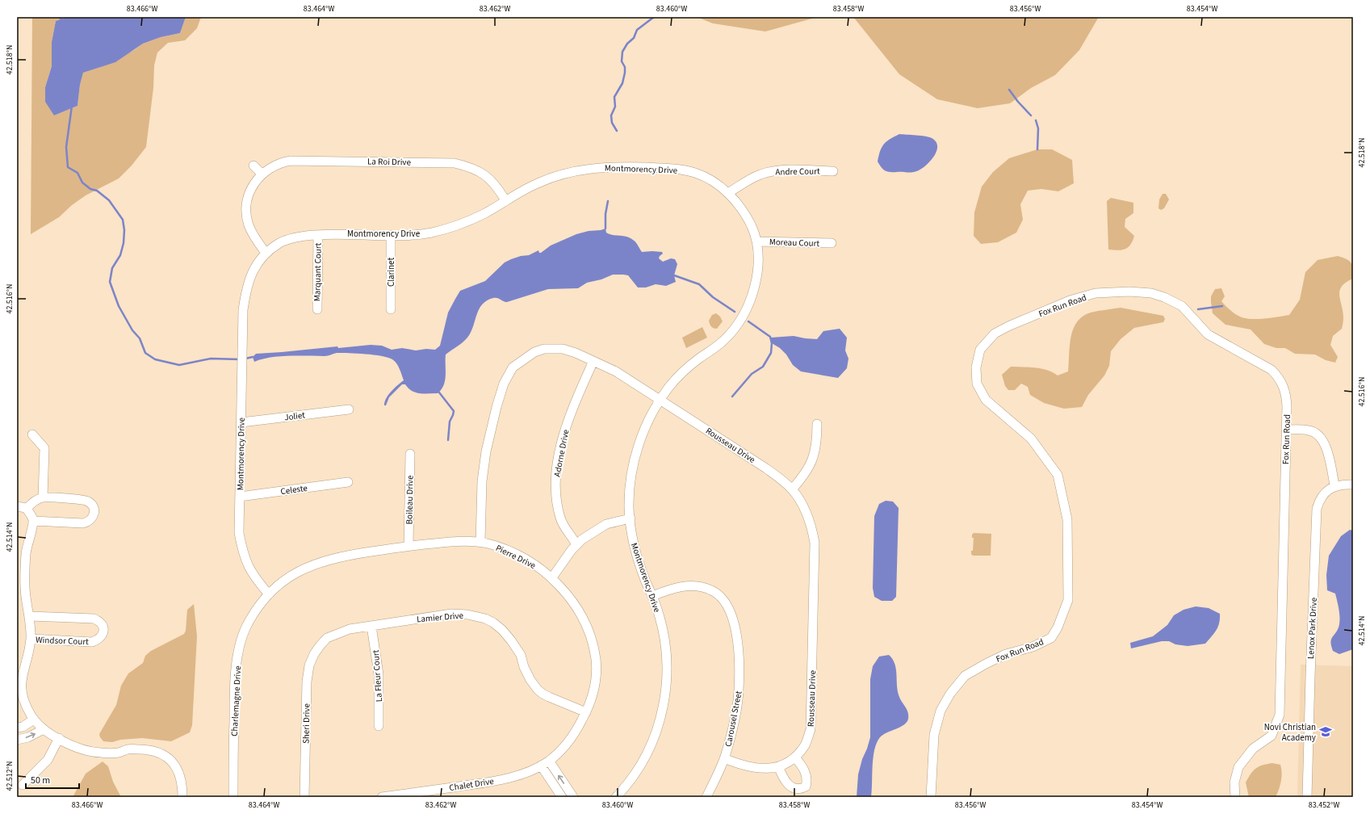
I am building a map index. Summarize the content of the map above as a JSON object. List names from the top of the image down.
{
  "streets": {
    "street": [
      "La Roi Drive",
      "Montmorency Drive",
      "Andre Court",
      "Moreau Court",
      "Marquant Court",
      "Clarinet",
      "Fox Run Road",
      "Joliet",
      "Rousseau Drive",
      "Adorne Drive",
      "Celeste",
      "Boileau Drive",
      "Pierre Drive",
      "Lamier Drive",
      "Lenox Park Drive",
      "Windsor Court",
      "La Fleur Court",
      "Charlemagne Drive",
      "Carousel Street",
      "Sheri Drive",
      "Chalet Drive"
    ]
  },
  "crossings": [
    ["La Roi Drive", "Montmorency Drive"],
    ["Montmorency Drive", "Andre Court"],
    ["Montmorency Drive", "Moreau Court"],
    ["Montmorency Drive", "Marquant Court"],
    ["Montmorency Drive", "Clarinet"],
    ["Montmorency Drive", "Joliet"],
    ["Montmorency Drive", "Rousseau Drive"],
    ["Montmorency Drive", "Celeste"],
    ["Montmorency Drive", "Pierre Drive"],
    ["Montmorency Drive", "Charlemagne Drive"],
    ["Montmorency Drive", "Carousel Street"],
    ["Rousseau Drive", "Adorne Drive"],
    ["Rousseau Drive", "Pierre Drive"],
    ["Rousseau Drive", "Carousel Street"],
    ["Boileau Drive", "Pierre Drive"],
    ["Pierre Drive", "Lamier Drive"],
    ["Pierre Drive", "Charlemagne Drive"],
    ["Pierre Drive", "Chalet Drive"],
    ["Lamier Drive", "La Fleur Court"],
    ["Lamier Drive", "Sheri Drive"]
  ],
  "places": {
    "school or university": ["Novi Christian Academy"]
  },
  "scale_bar": "50 m",
  "coordinates": [
    "83.466°W",
    "83.464°W",
    "83.462°W",
    "83.460°W",
    "83.458°W",
    "83.456°W",
    "83.454°W",
    "42.518°N",
    "42.516°N",
    "42.514°N",
    "42.512°N",
    "83.452°W"
  ]
}
